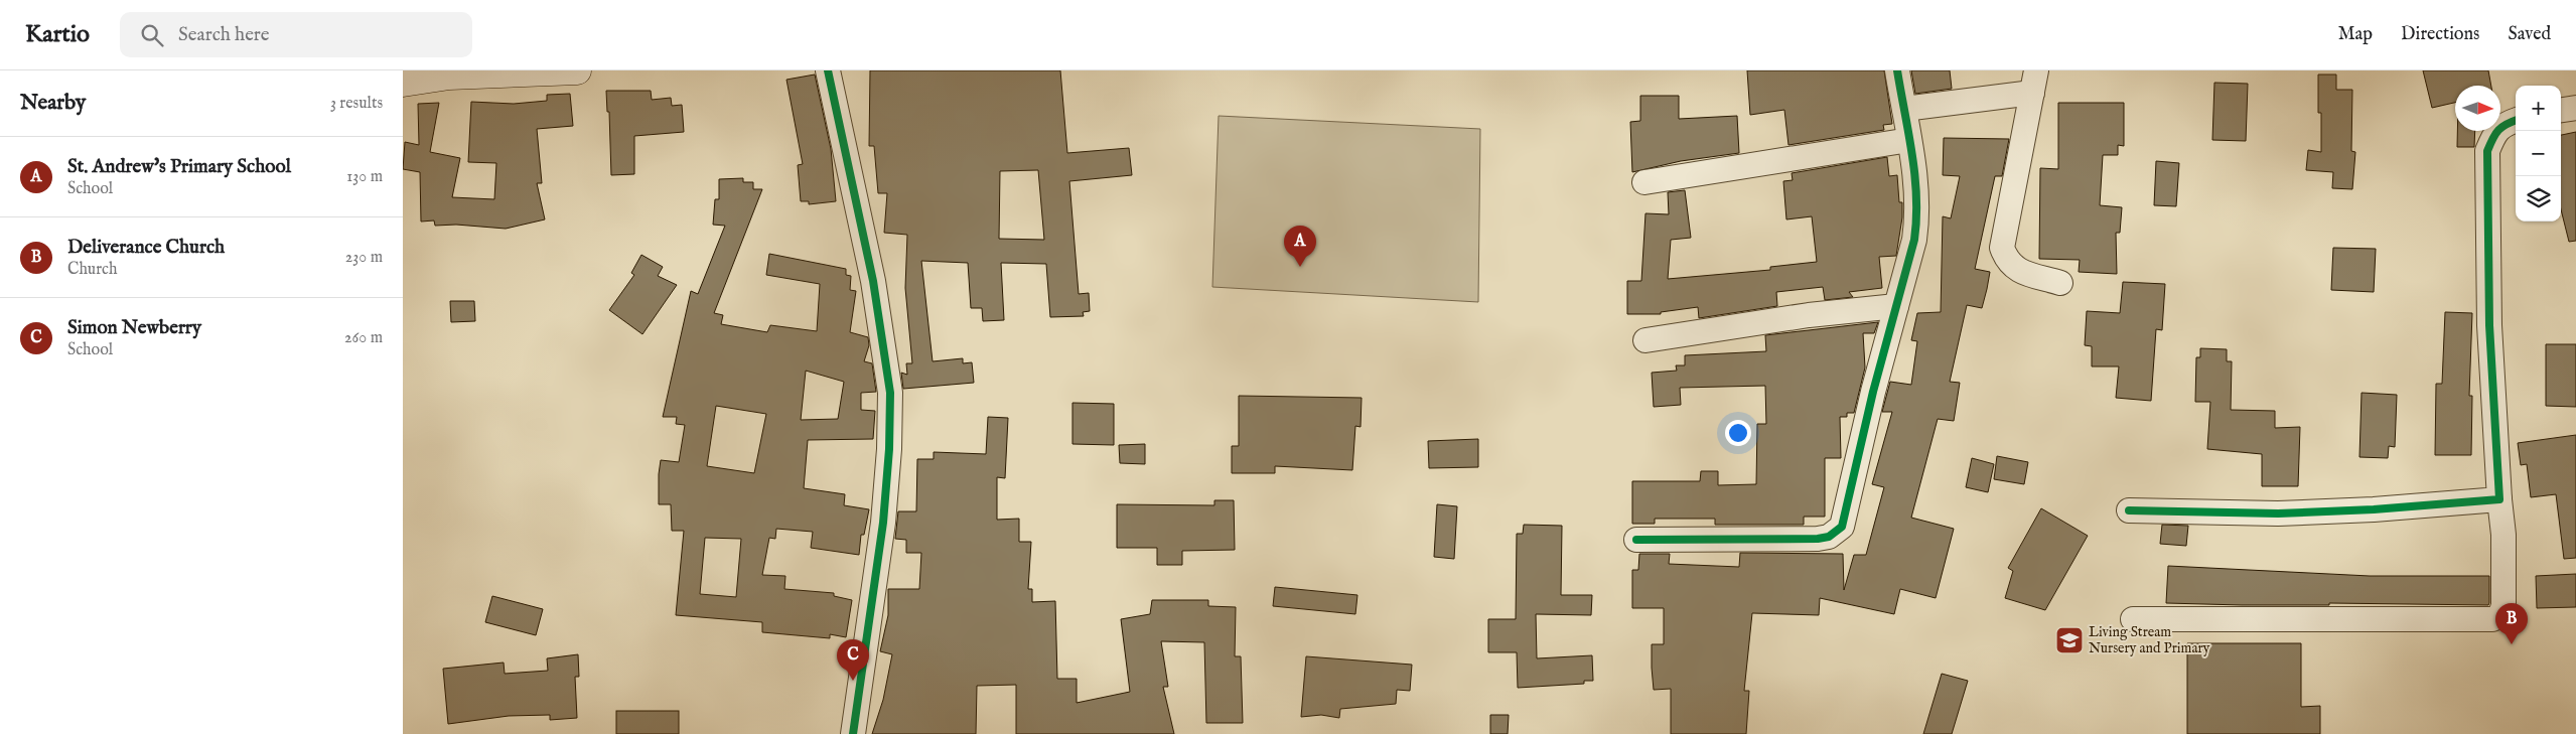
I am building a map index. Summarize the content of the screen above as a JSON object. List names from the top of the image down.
{
  "places": {
    "school or university": ["Living Stream Nursery and Primary"]
  },
  "north": "right",
  "page": {
    "header": "Kartio",
    "search": "Search here",
    "nav": ["Map", "Directions", "Saved"],
    "heading": ["Nearby", "3 results"],
    "map_buttons": ["+", "−"],
    "list": [
      {
        "mark": "A",
        "name": "St. Andrew's Primary School",
        "note": "School",
        "value": "130 m"
      },
      {
        "mark": "B",
        "name": "Deliverance Church",
        "note": "Church",
        "value": "230 m"
      },
      {
        "mark": "C",
        "name": "Simon Newberry",
        "note": "School",
        "value": "260 m"
      }
    ],
    "pins": ["A", "B", "C"]
  }
}
